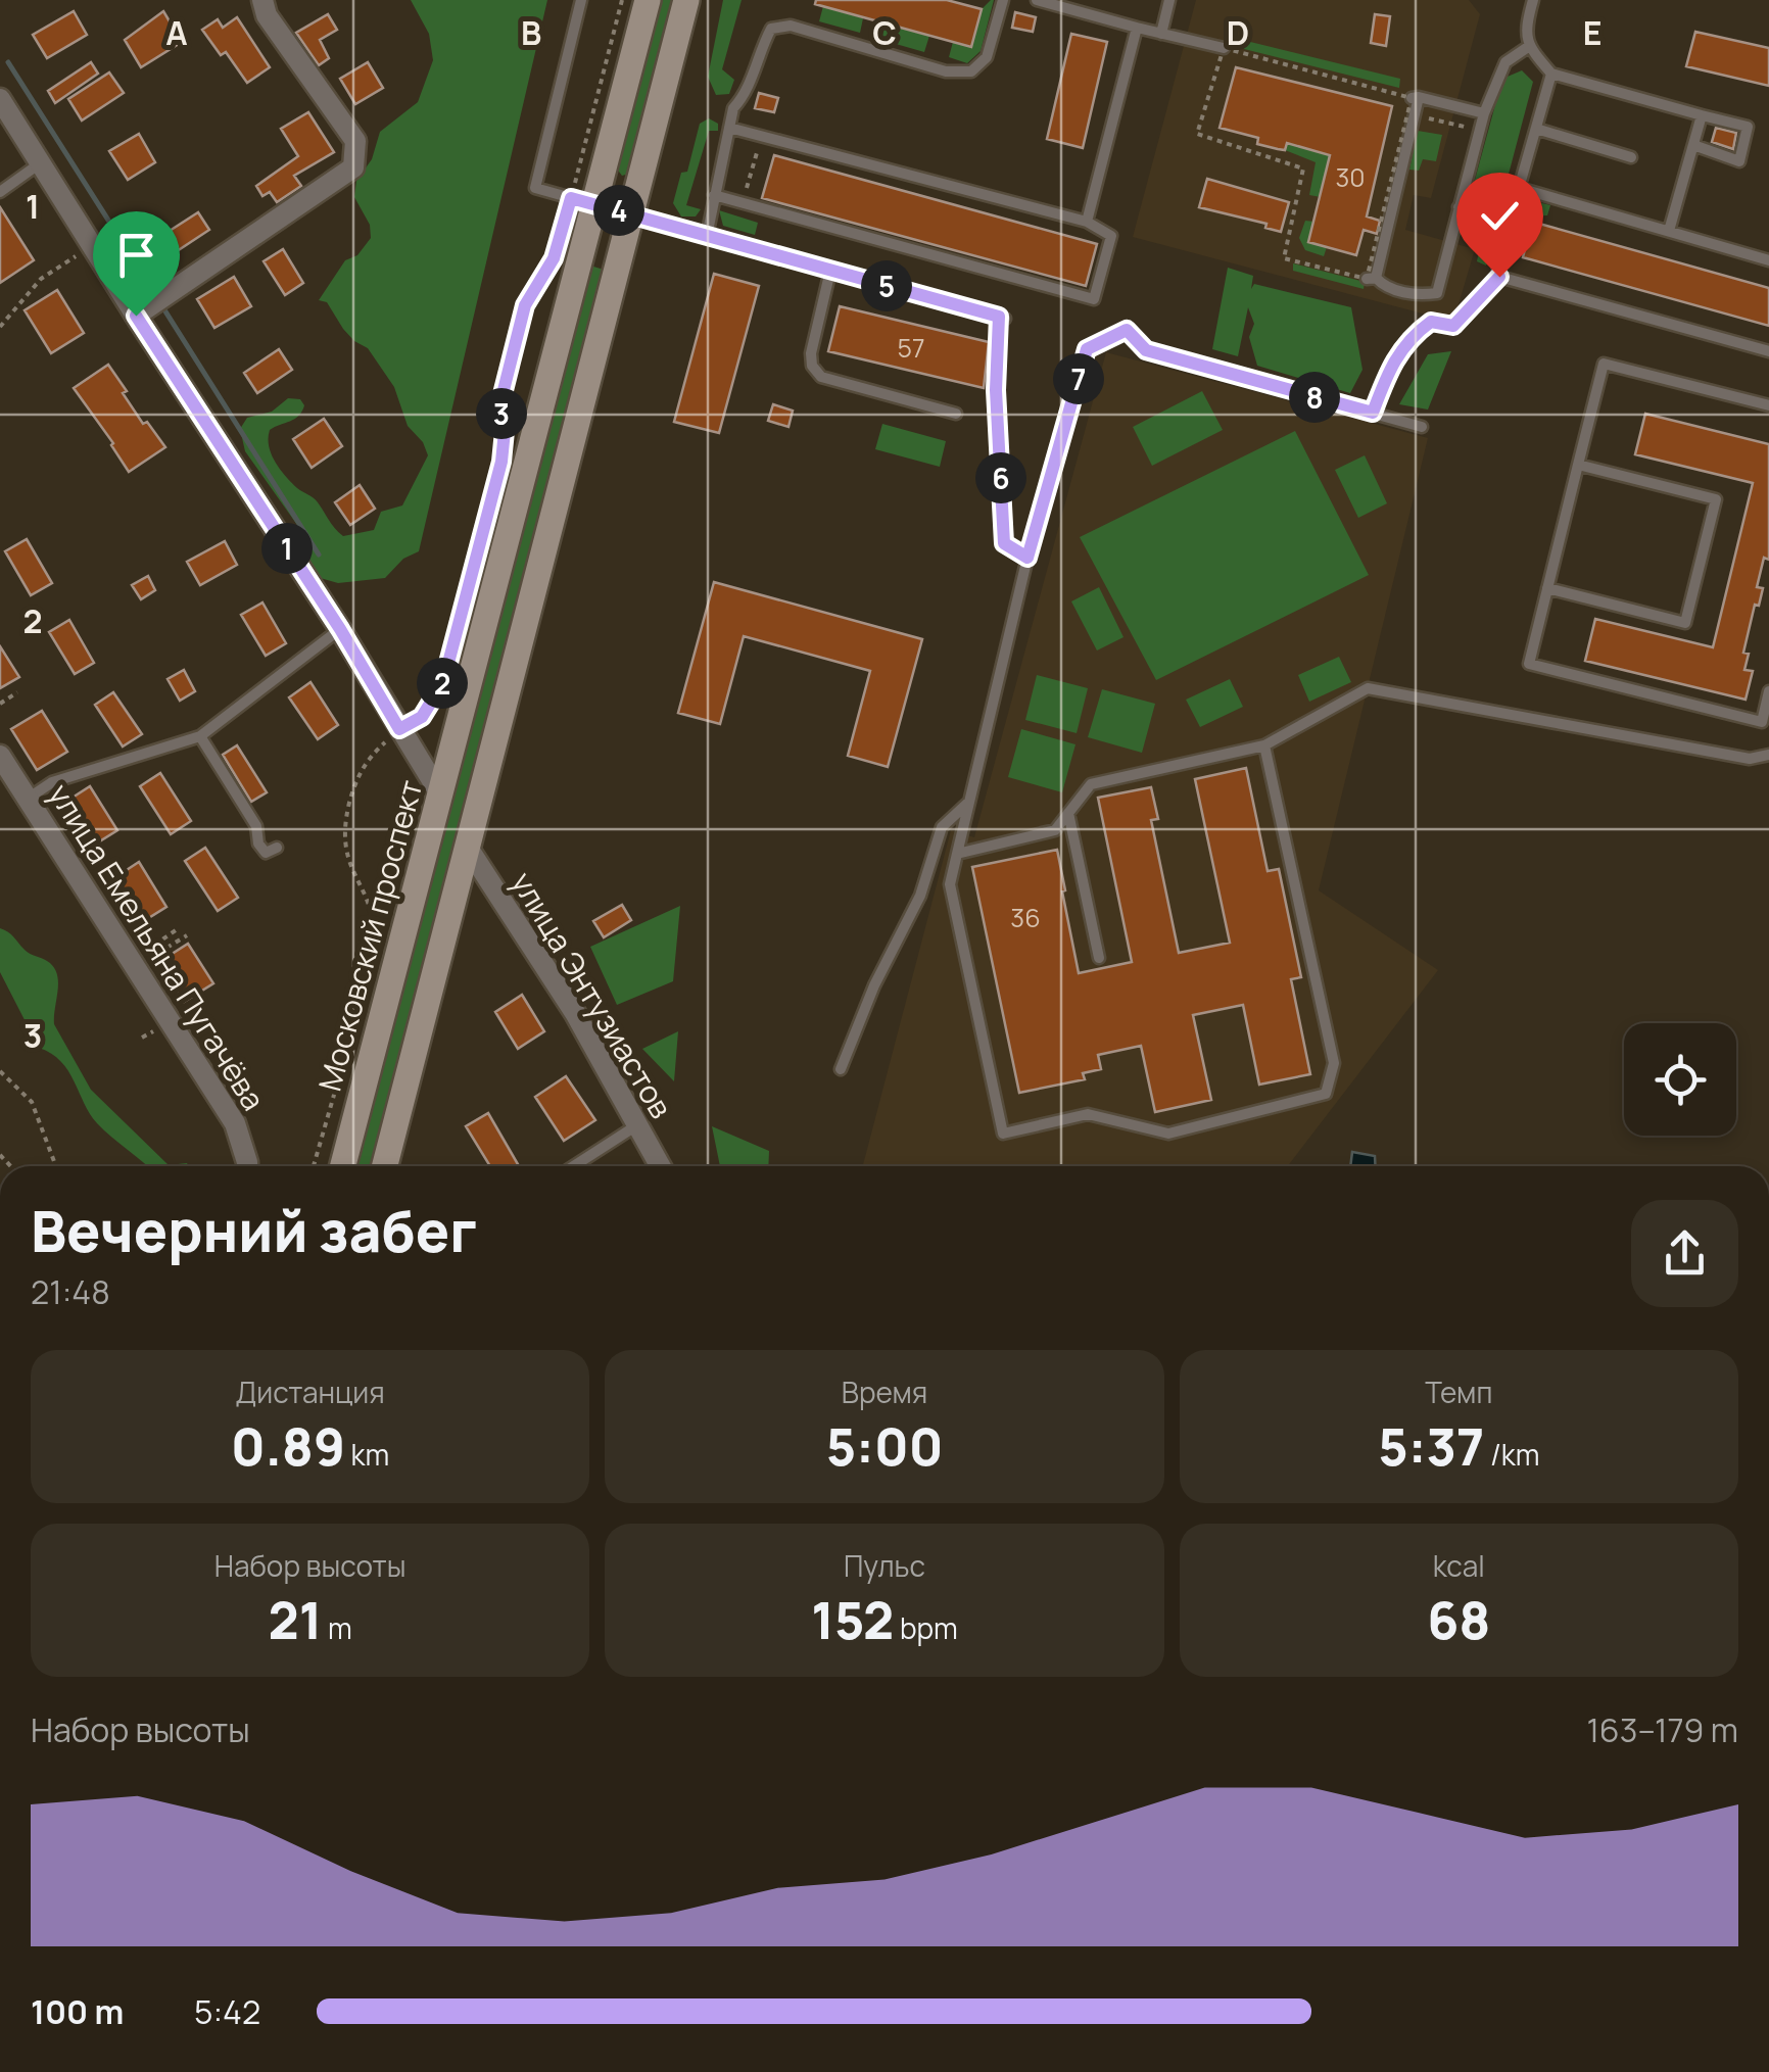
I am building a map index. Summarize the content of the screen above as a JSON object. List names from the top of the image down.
{
  "streets": {
    "main road": ["Московский проспект"],
    "street": ["улица Емельяна Пугачёва", "улица Энтузиастов"]
  },
  "house_numbers": ["30", "57", "36"],
  "page": {
    "pins": [
      "4",
      "5",
      "7",
      "8",
      "3",
      "6",
      "1",
      "2"
    ],
    "heading": ["Вечерний забег", "21:48"],
    "stats": [
      ["Дистанция", "0.89 km"],
      ["Время", "5:00"],
      ["Темп", "5:37 /km"],
      ["Набор высоты", "21 m"],
      ["Пульс", "152 bpm"],
      ["kcal", "68"]
    ],
    "chart": ["Набор высоты", "163–179 m"],
    "list": [
      {
        "name": "100 m",
        "note": "5:42"
      }
    ]
  },
  "grid": {
    "columns": [
      "A",
      "B",
      "C",
      "D",
      "E"
    ],
    "rows": ["1", "2", "3"]
  }
}
